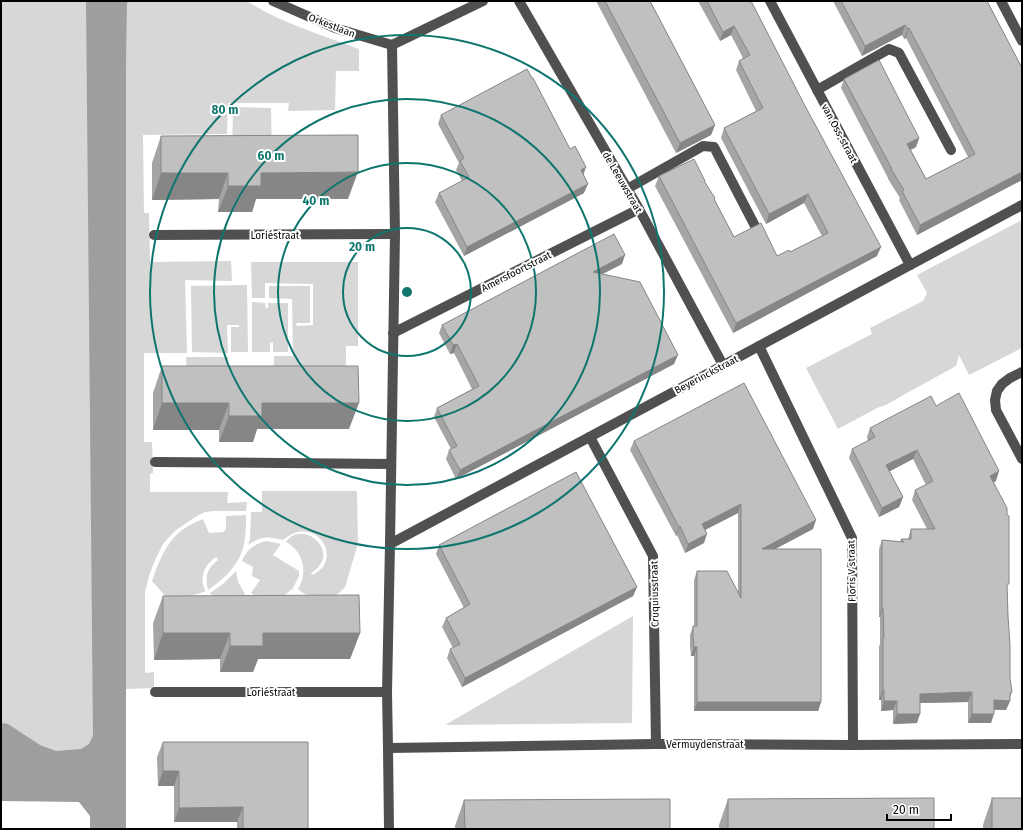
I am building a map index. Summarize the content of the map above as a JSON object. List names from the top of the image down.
{
  "streets": {
    "street": [
      "Orkestlaan",
      "van Oss-straat",
      "de Leeuwstraat",
      "Loriéstraat",
      "Amersfoortstraat",
      "Beyerinckstraat",
      "Floris V straat",
      "Cruquiusstraat",
      "Vermuydenstraat"
    ]
  },
  "crossings": [
    ["van Oss-straat", "Beyerinckstraat"],
    ["de Leeuwstraat", "Amersfoortstraat"],
    ["de Leeuwstraat", "Beyerinckstraat"],
    ["Beyerinckstraat", "Floris V straat"],
    ["Beyerinckstraat", "Cruquiusstraat"],
    ["Floris V straat", "Vermuydenstraat"],
    ["Cruquiusstraat", "Vermuydenstraat"]
  ],
  "scale_bar": "20 m",
  "rings": [
    "80 m",
    "60 m",
    "40 m",
    "20 m"
  ]
}
